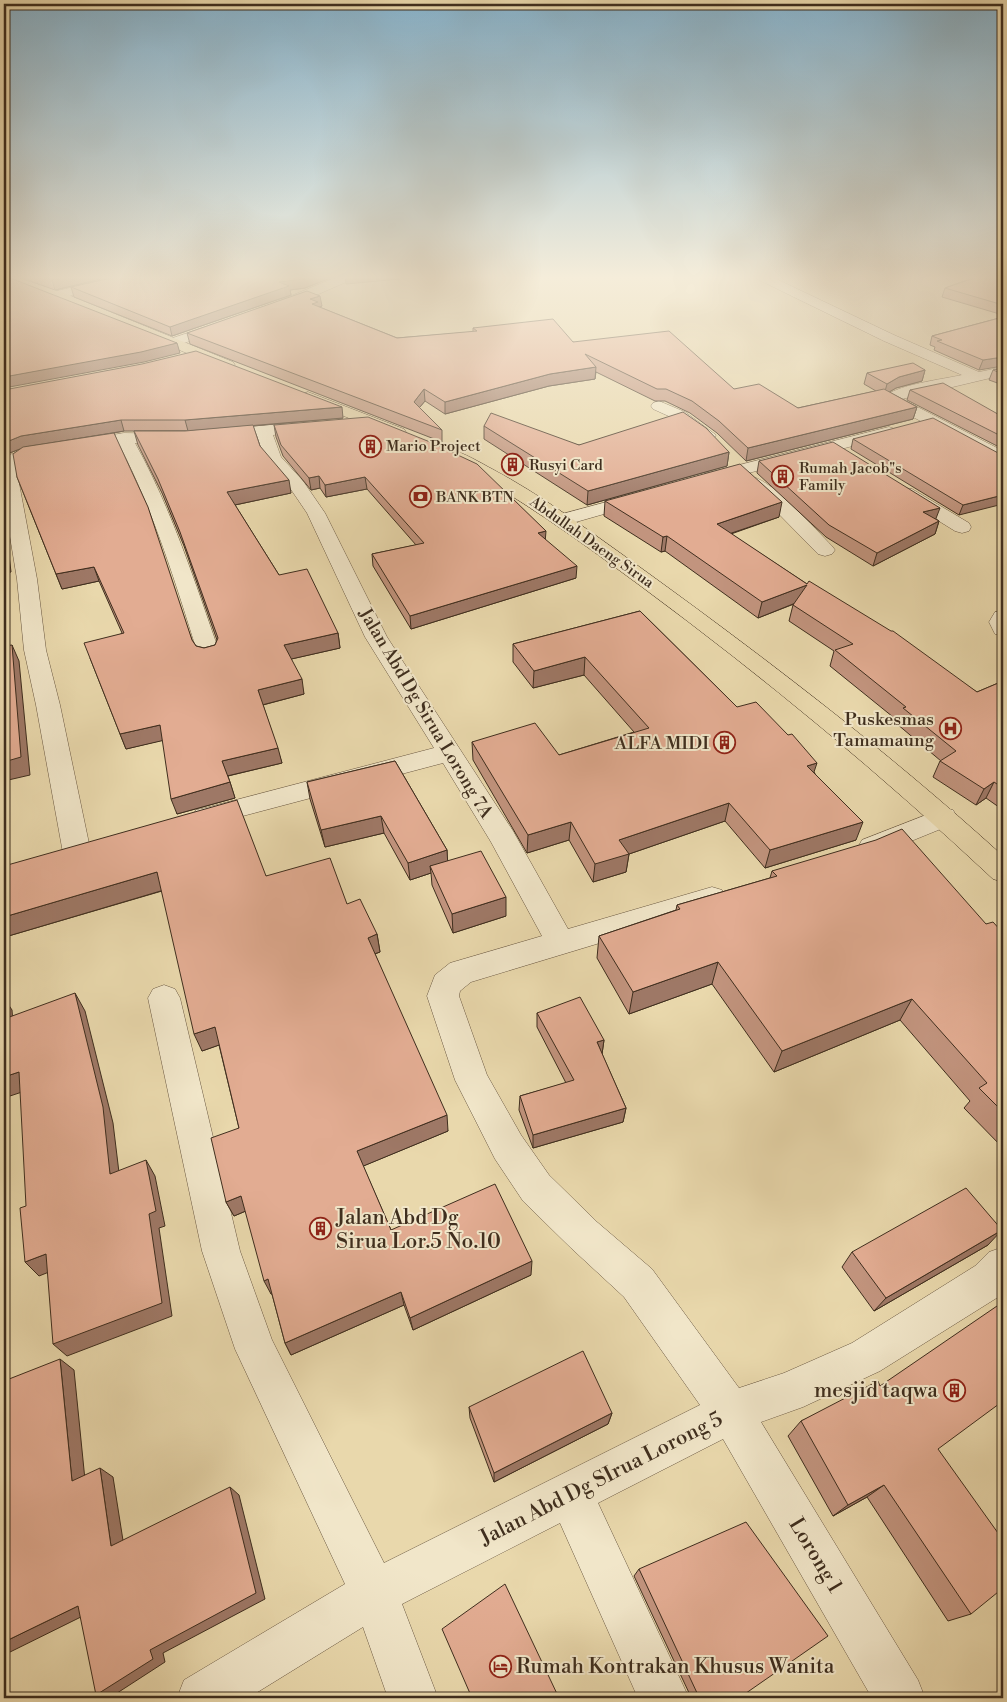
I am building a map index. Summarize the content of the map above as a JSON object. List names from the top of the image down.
{
  "streets": {
    "main road": ["Abdullah Daeng Sirua"],
    "street": ["Jalan Abd Dg Sirua Lorong 7A", "Jalan Abd Dg SIrua Lorong 5", "Lorong 1"]
  },
  "crossings": [
    ["Jalan Abd Dg Sirua Lorong 7A", "Lorong 1"],
    ["Jalan Abd Dg SIrua Lorong 5", "Lorong 1"]
  ],
  "places": {
    "building": [
      "Mario Project",
      "Rusyi Card",
      "Rumah Jacob\"s Family",
      "ALFA MIDI",
      "Jalan Abd Dg Sirua Lor.5 No.10",
      "mesjid taqwa"
    ],
    "bank": ["BANK BTN"],
    "hospital": ["Puskesmas Tamamaung"],
    "hotel": ["Rumah Kontrakan Khusus Wanita"]
  }
}
